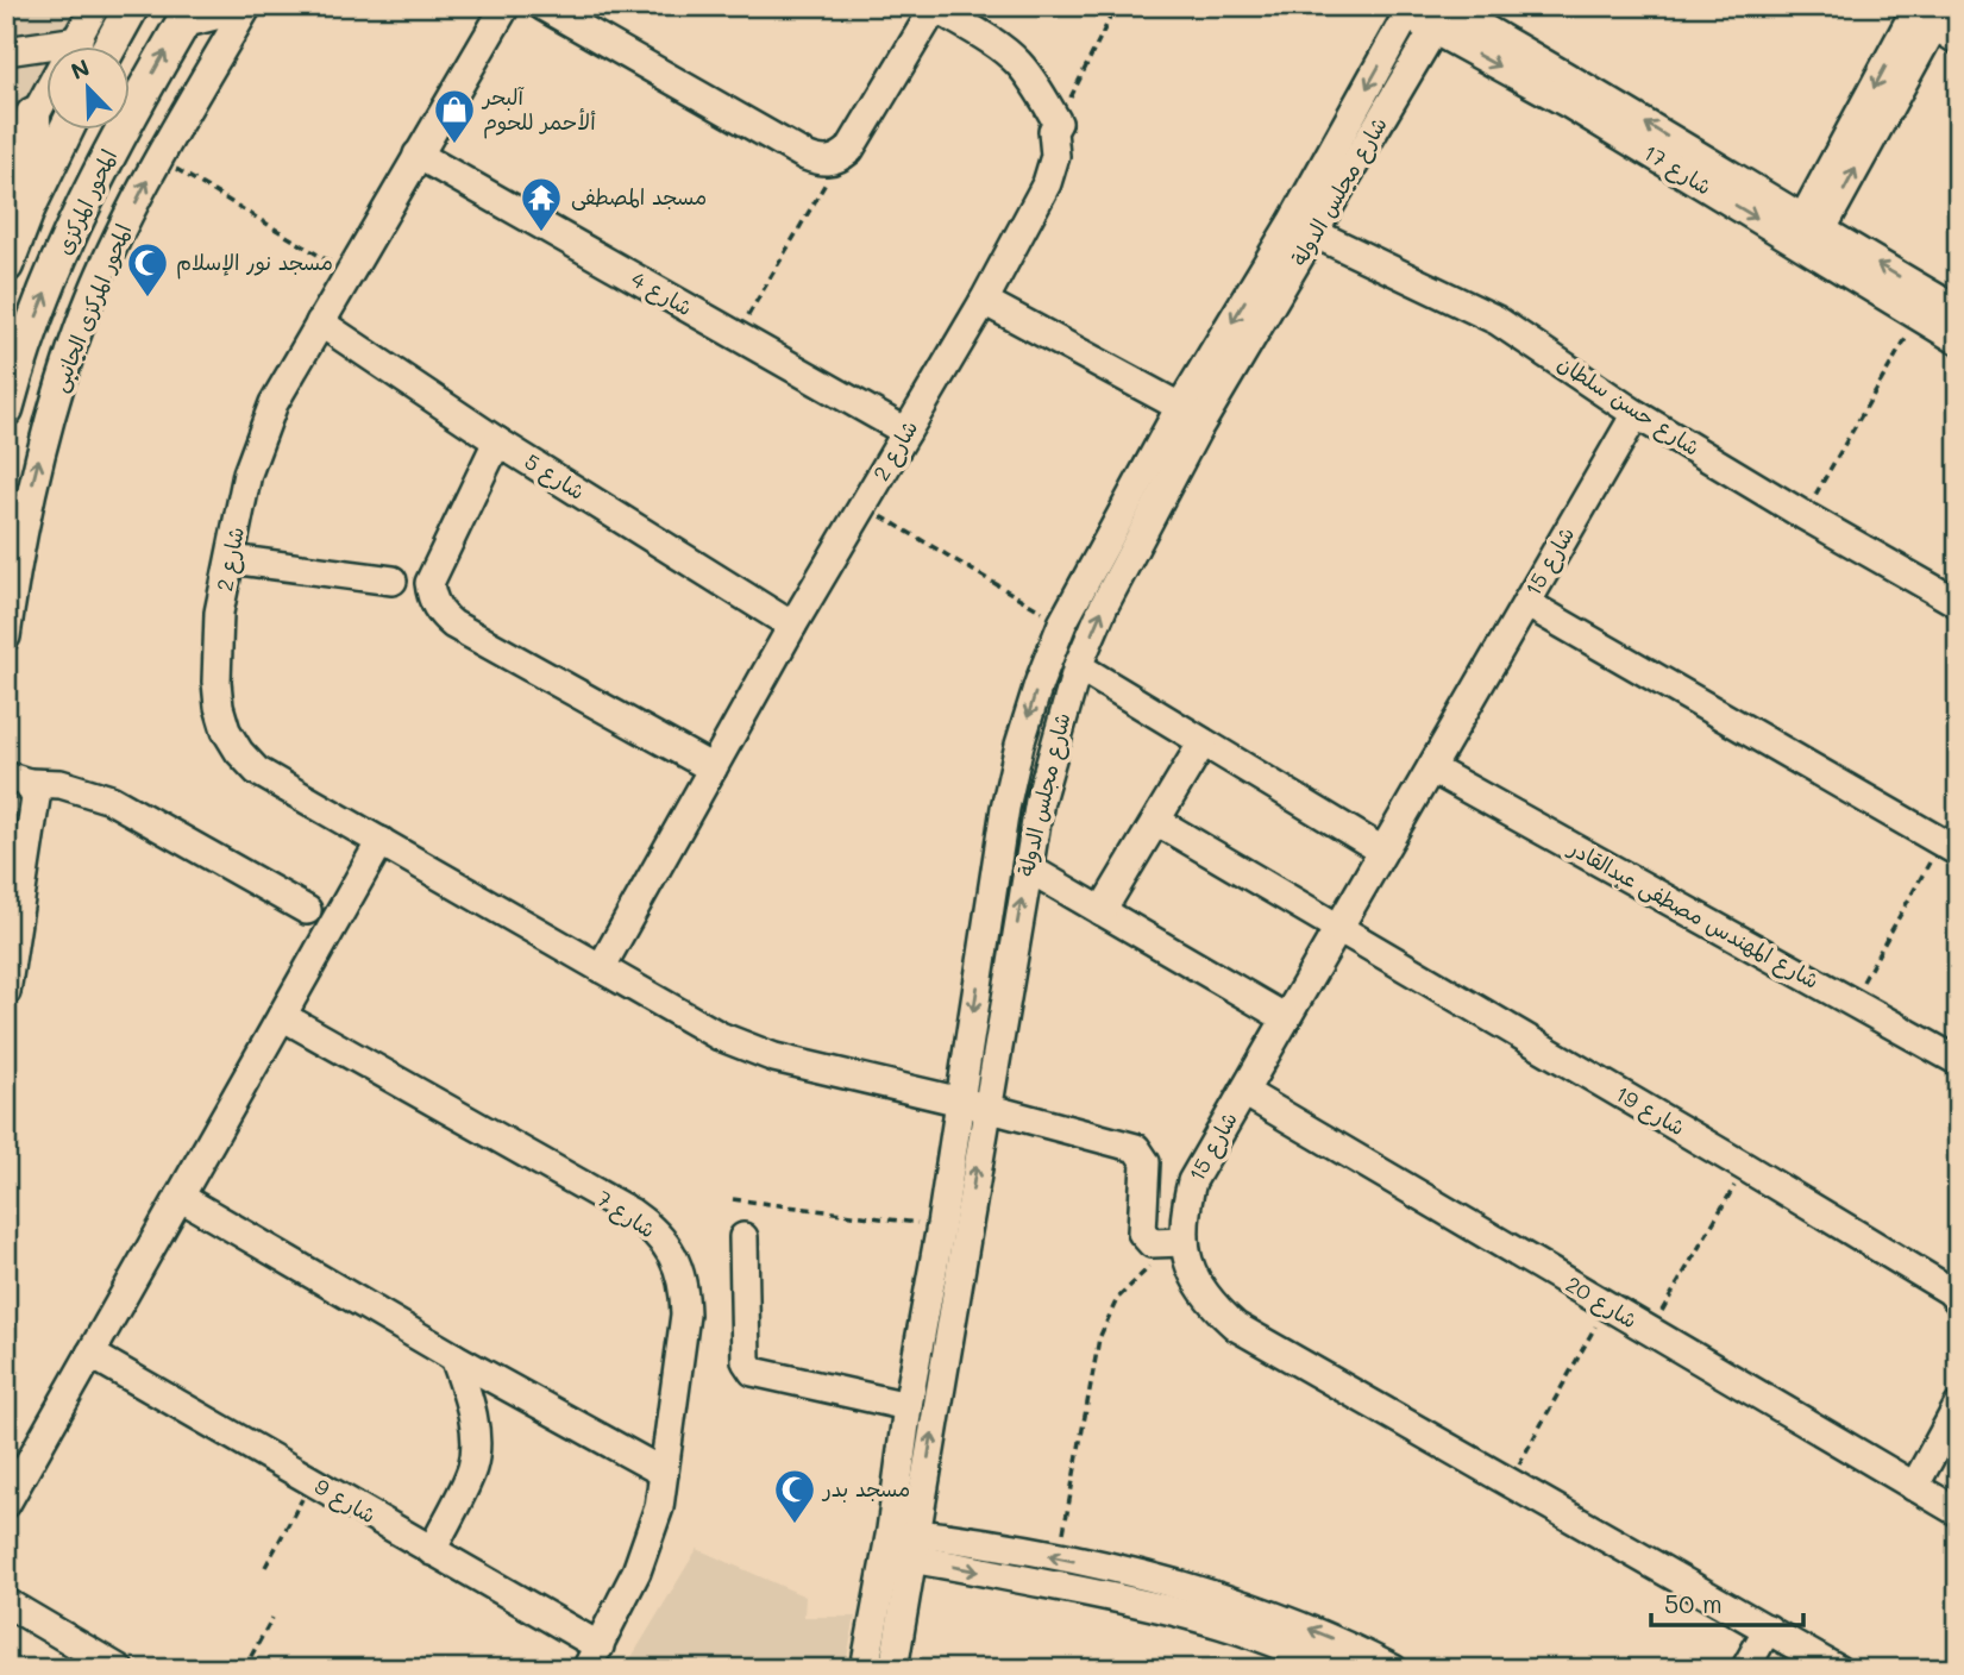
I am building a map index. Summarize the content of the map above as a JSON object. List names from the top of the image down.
{
  "streets": {
    "main road": ["المحور المركزى"],
    "street": [
      "شارع 17",
      "شارع مجلس الدولة",
      "شارع 4",
      "المحور المركزى الجانبى",
      "شارع حسن سلطان",
      "شارع 2",
      "شارع 5",
      "شارع 15",
      "شارع المهندس مصطفى عبدالقادر",
      "شارع 19",
      "شارع 7",
      "شارع 20",
      "شارع 9"
    ]
  },
  "crossings": [
    ["شارع 17", "شارع مجلس الدولة"],
    ["شارع مجلس الدولة", "شارع حسن سلطان"],
    ["شارع مجلس الدولة", "شارع 2"],
    ["شارع 4", "شارع 2"],
    ["شارع حسن سلطان", "شارع 15"],
    ["شارع 2", "شارع 5"],
    ["شارع 2", "شارع 15"],
    ["شارع 15", "شارع المهندس مصطفى عبدالقادر"],
    ["شارع 15", "شارع 19"],
    ["شارع 15", "شارع 20"],
    ["شارع 7", "شارع 9"]
  ],
  "one_way": ["المحور المركزى الجانبى"],
  "places": {
    "shop": ["آلبحر ألأحمر للحوم"],
    "temple": ["مسجد المصطفى"],
    "mosque": ["مسجد نور الإسلام", "مسجد بدر"]
  },
  "scale_bar": "50 m",
  "north": "top left"
}
